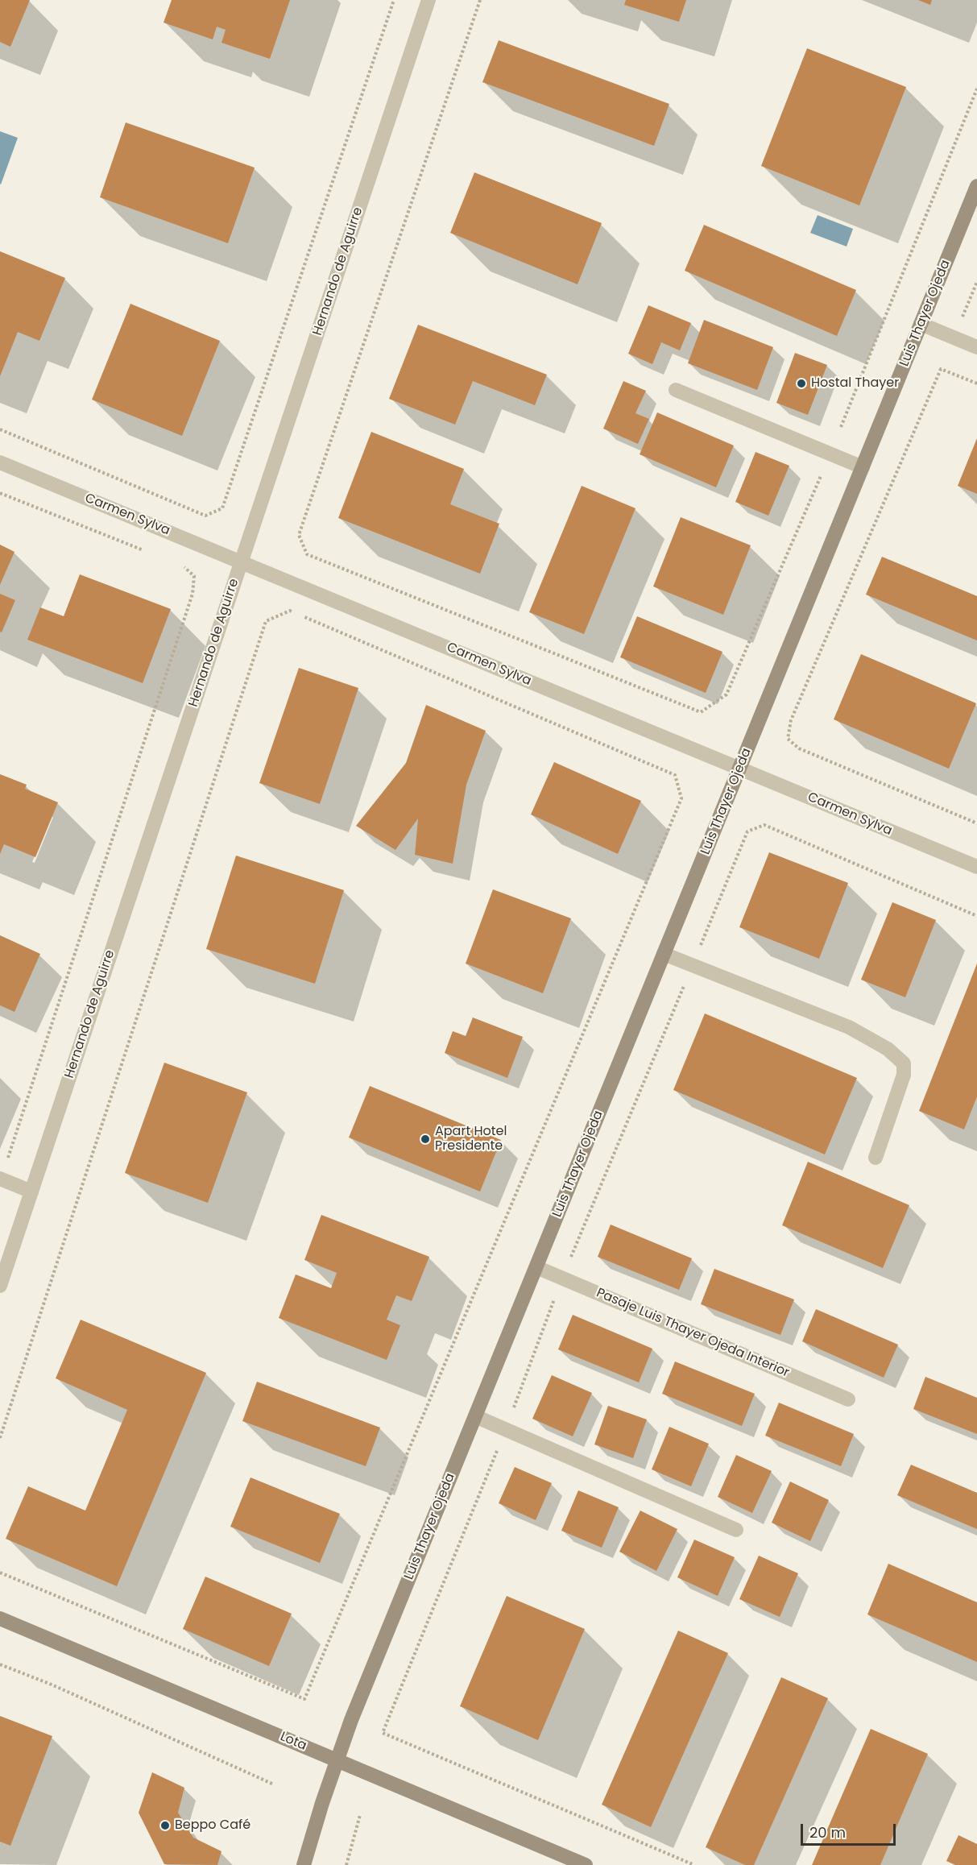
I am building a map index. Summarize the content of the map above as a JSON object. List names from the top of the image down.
{
  "streets": {
    "street": [
      "Hernando de Aguirre",
      "Luis Thayer Ojeda",
      "Carmen Sylva",
      "Pasaje Luis Thayer Ojeda Interior",
      "Lota"
    ]
  },
  "crossings": [
    ["Hernando de Aguirre", "Carmen Sylva"],
    ["Luis Thayer Ojeda", "Carmen Sylva"],
    ["Luis Thayer Ojeda", "Pasaje Luis Thayer Ojeda Interior"],
    ["Luis Thayer Ojeda", "Lota"]
  ],
  "places": ["Hostal Thayer", "Apart Hotel Presidente", "Beppo Café"],
  "scale_bar": "20 m"
}
